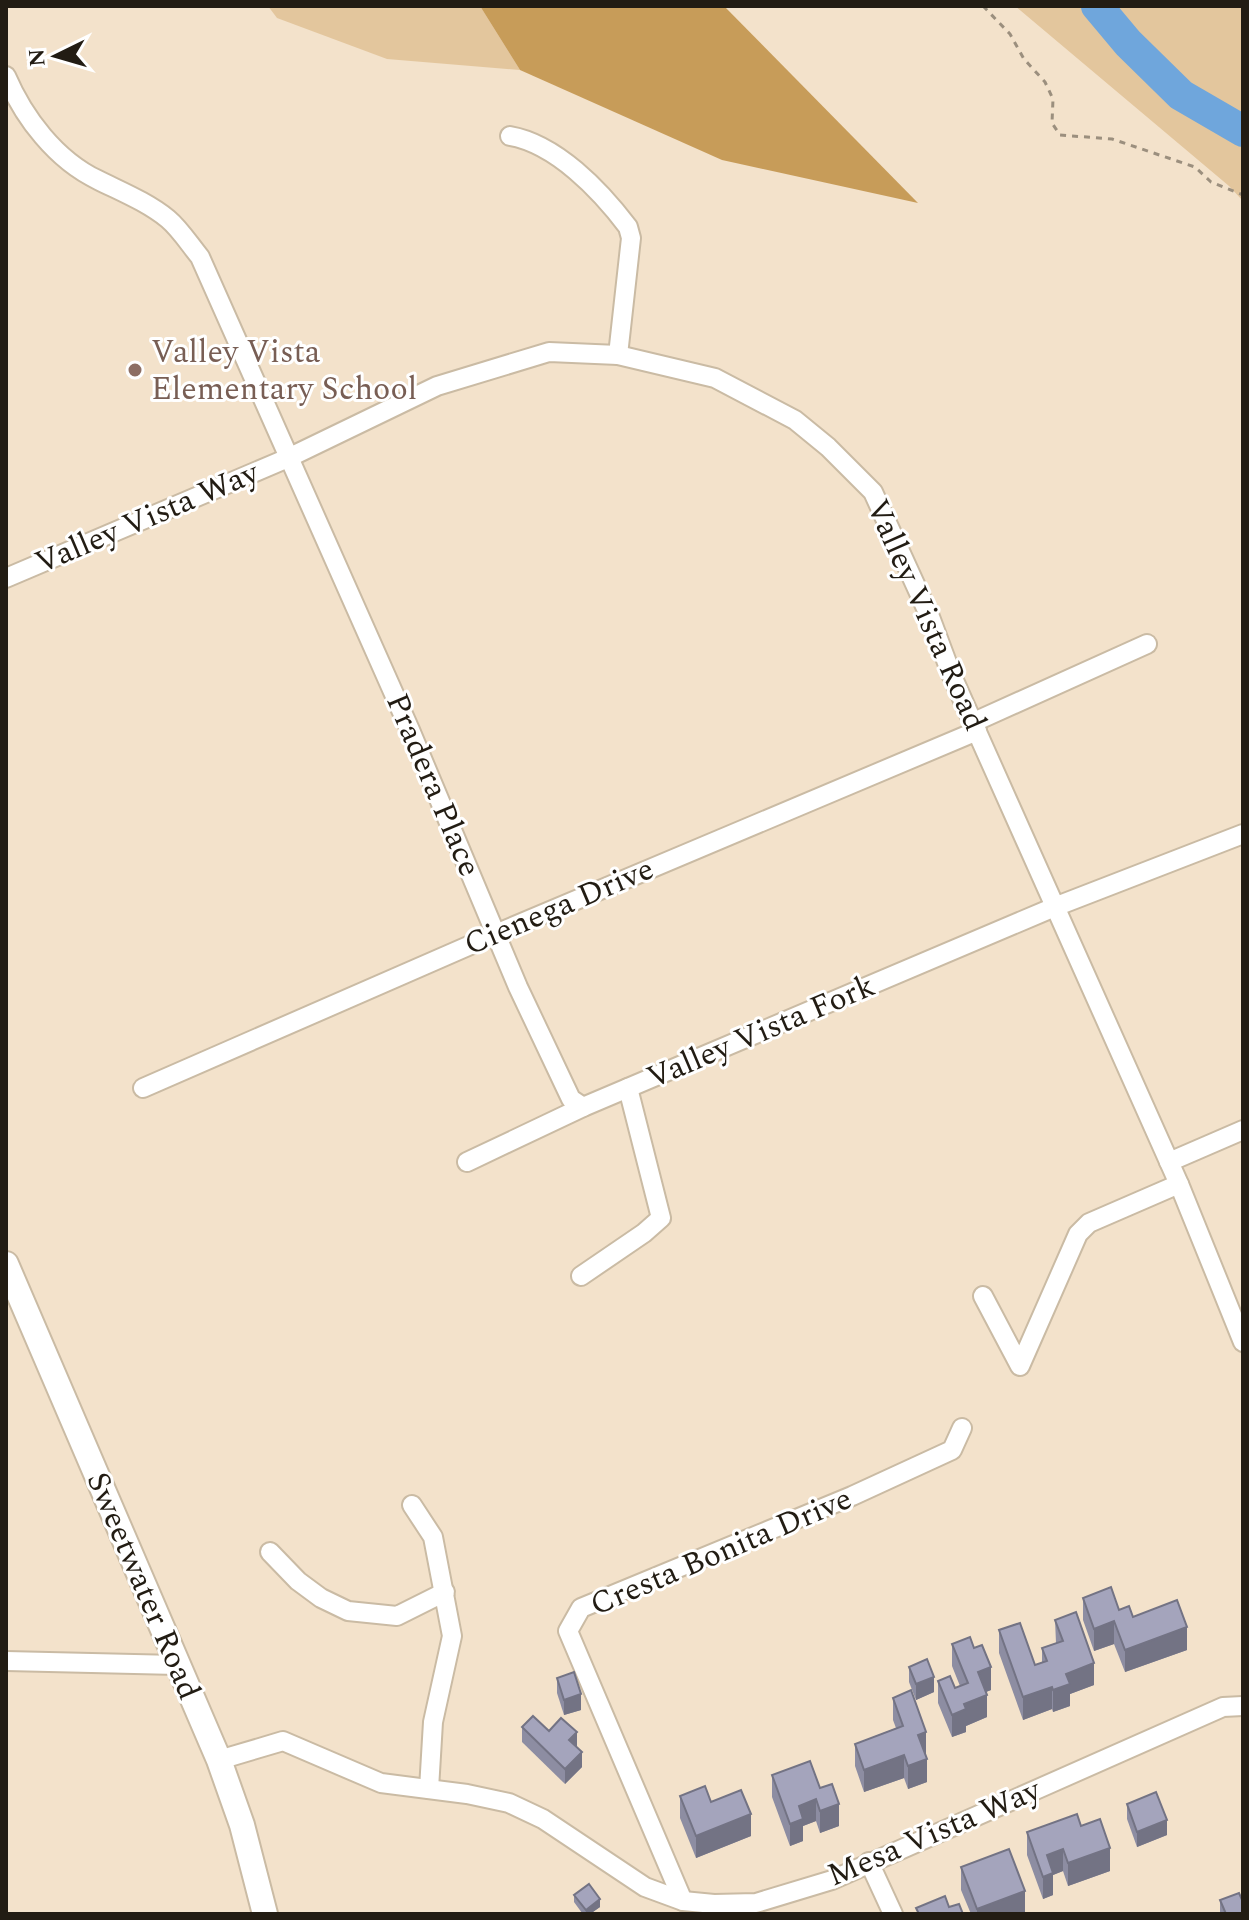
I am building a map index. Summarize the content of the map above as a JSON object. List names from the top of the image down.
{
  "streets": {
    "main road": ["Sweetwater Road"],
    "street": [
      "Valley Vista Way",
      "Valley Vista Road",
      "Pradera Place",
      "Cienega Drive",
      "Valley Vista Fork",
      "Cresta Bonita Drive",
      "Mesa Vista Way"
    ]
  },
  "crossings": [
    ["Valley Vista Way", "Valley Vista Road"],
    ["Valley Vista Way", "Pradera Place"],
    ["Valley Vista Road", "Pradera Place"],
    ["Valley Vista Road", "Cienega Drive"],
    ["Valley Vista Road", "Valley Vista Fork"],
    ["Pradera Place", "Cienega Drive"],
    ["Pradera Place", "Valley Vista Fork"],
    ["Cresta Bonita Drive", "Mesa Vista Way"],
    ["Sweetwater Road", "Mesa Vista Way"]
  ],
  "places": ["Valley Vista Elementary School"],
  "north": "left"
}
